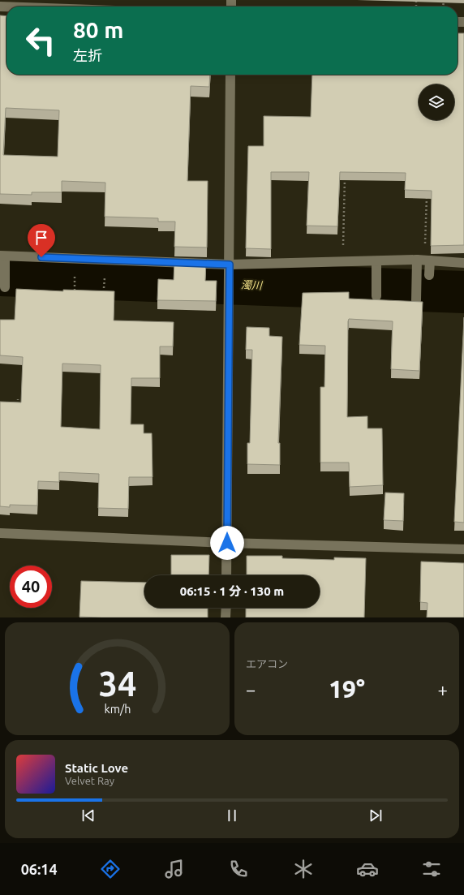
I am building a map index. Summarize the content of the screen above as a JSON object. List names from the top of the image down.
{
  "water": ["濁川"],
  "page": {
    "turn": ["80 m", "左折"],
    "limit": "40",
    "trip": "06:15 · 1 分 · 130 m",
    "tile": "エアコン",
    "heat": ["−", "19°", "+"],
    "song": ["Static Love", "Velvet Ray"],
    "tabs": "06:14",
    "gauge": ["34", "km/h"]
  }
}
